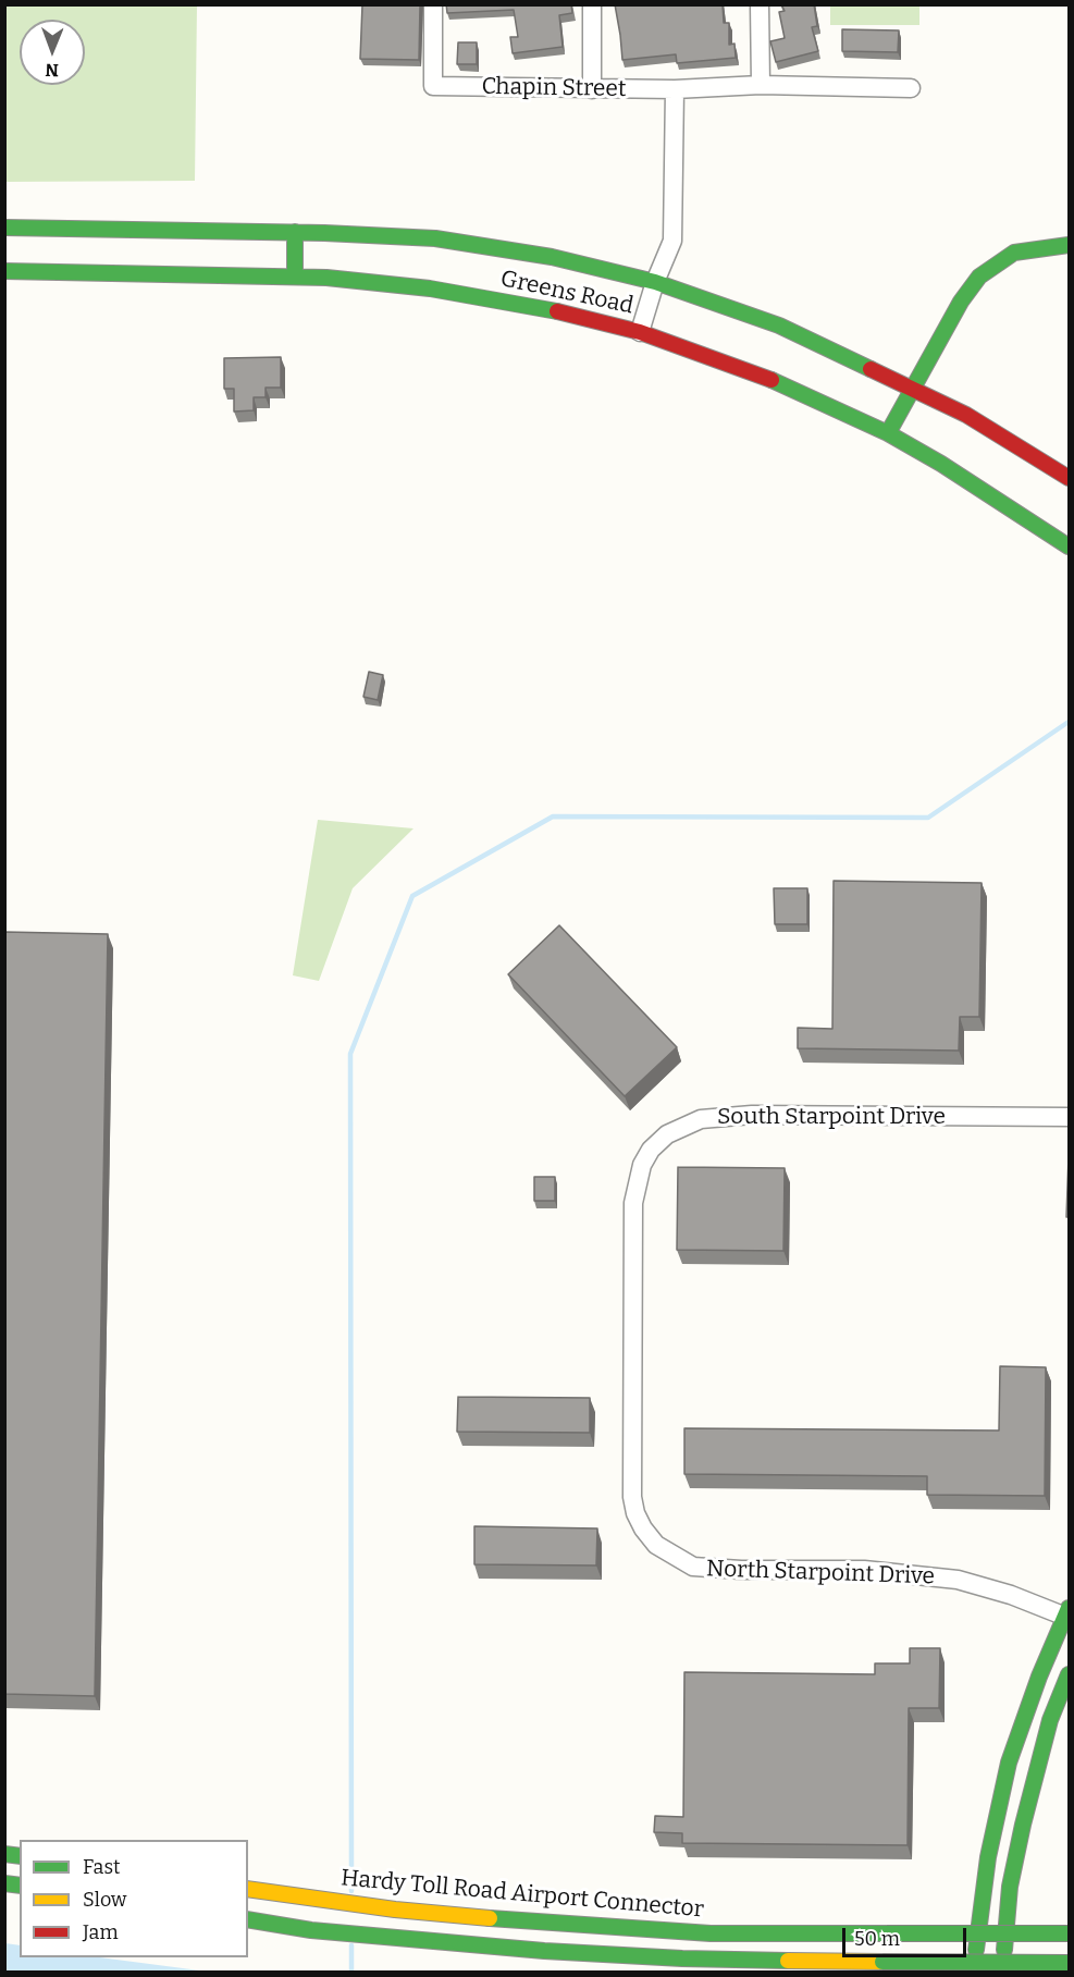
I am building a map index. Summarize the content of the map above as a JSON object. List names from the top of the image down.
{
  "streets": {
    "main road": ["Greens Road", "Hardy Toll Road Airport Connector"],
    "street": ["Chapin Street", "South Starpoint Drive", "North Starpoint Drive"]
  },
  "crossings": [
    ["South Starpoint Drive", "North Starpoint Drive"]
  ],
  "legend": ["Fast", "Slow", "Jam"],
  "scale_bar": "50 m",
  "north": "bottom"
}
